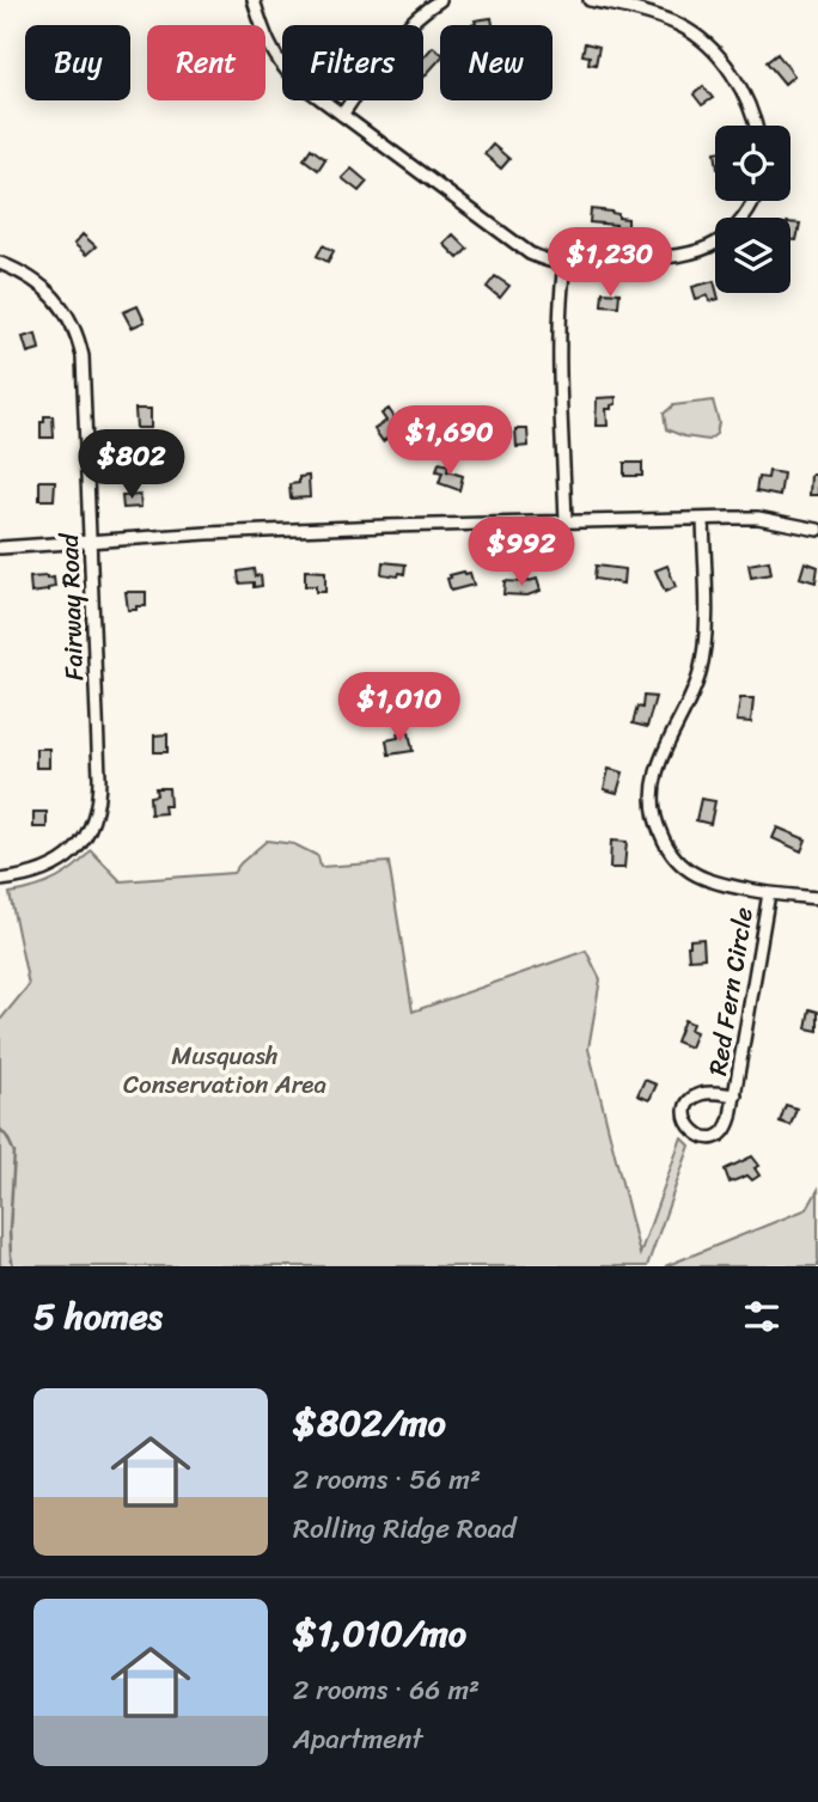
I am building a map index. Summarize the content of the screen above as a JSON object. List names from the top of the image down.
{
  "streets": {
    "street": ["Fairway Road", "Red Fern Circle"]
  },
  "parks": ["Musquash Conservation Area"],
  "page": {
    "chip": [
      "Buy",
      "Rent",
      "Filters",
      "New"
    ],
    "price": [
      "$1,230",
      "$1,690",
      "$802",
      "$992",
      "$1,010"
    ],
    "heading": "5 homes",
    "list": [
      {
        "name": "$802/mo",
        "note": "2 rooms · 56 m² · Rolling Ridge Road"
      },
      {
        "name": "$1,010/mo",
        "note": "2 rooms · 66 m² · Apartment"
      }
    ]
  }
}
